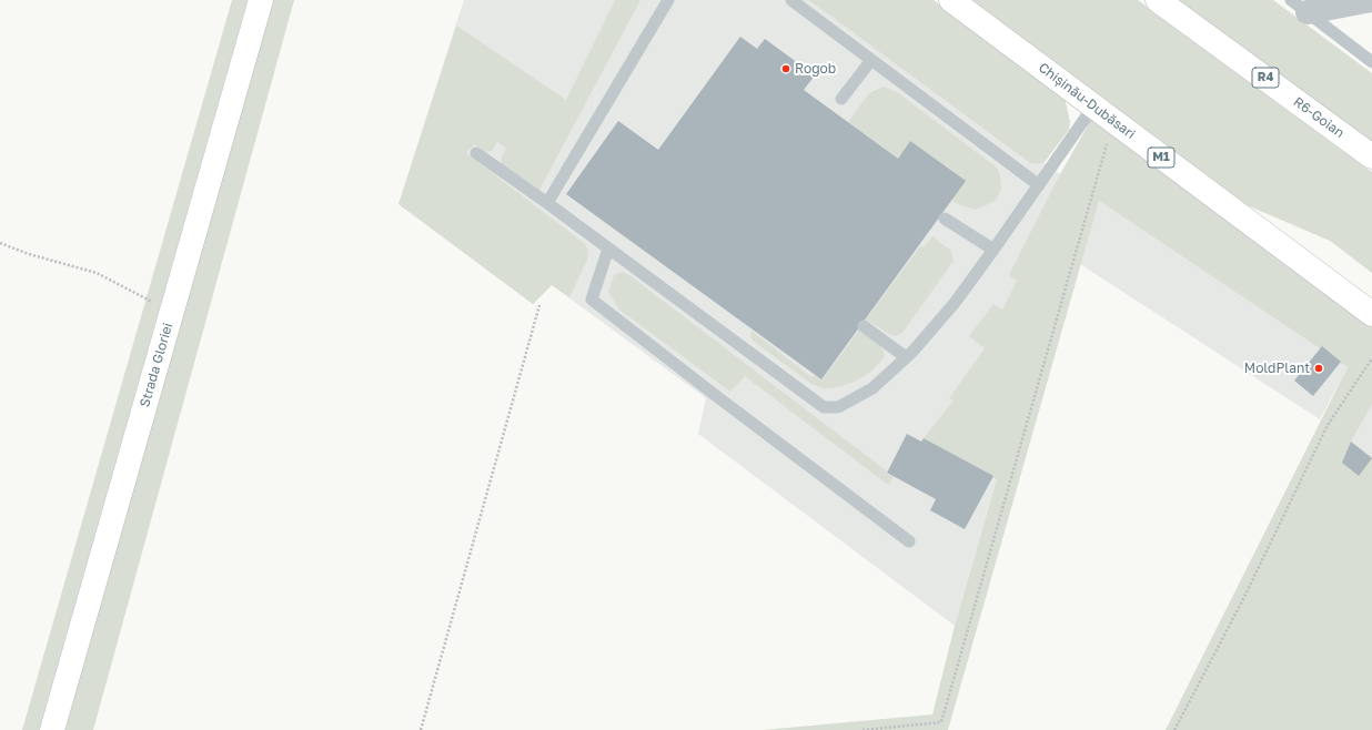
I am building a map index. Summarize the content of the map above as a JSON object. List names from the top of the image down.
{
  "streets": {
    "main road": [
      "R4",
      "Chișinău-Dubăsari",
      "R6-Goian",
      "M1",
      "Strada Gloriei"
    ]
  },
  "places": ["Rogob", "MoldPlant"]
}
